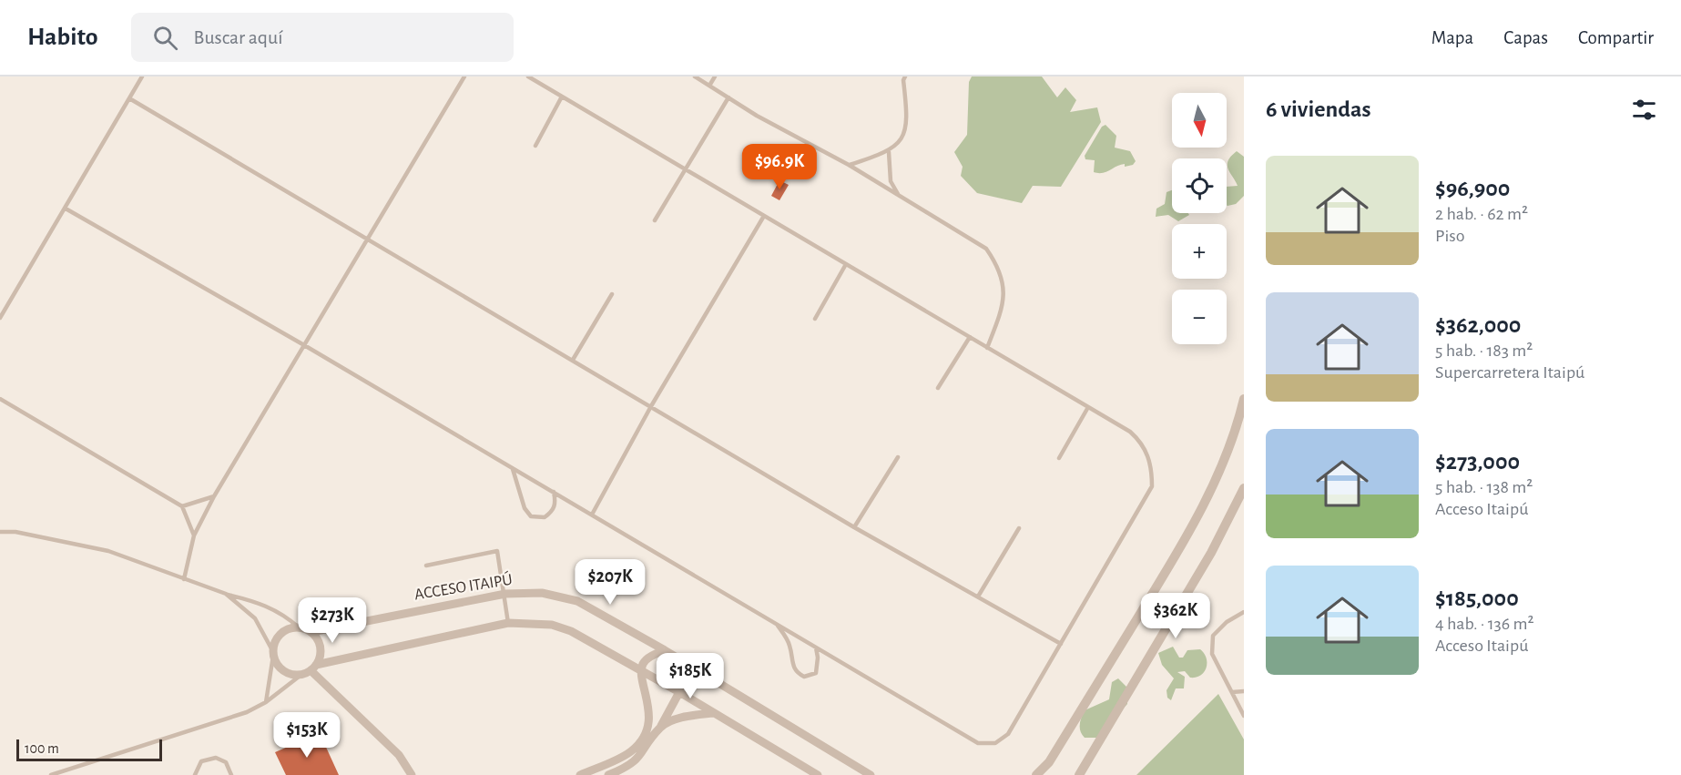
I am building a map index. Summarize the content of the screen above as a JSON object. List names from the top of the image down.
{
  "streets": {
    "street": ["ACCESO ITAIPÚ"]
  },
  "scale_bar": "100 m",
  "north": "bottom",
  "page": {
    "header": "Habito",
    "search": "Buscar aquí",
    "nav": ["Mapa", "Capas", "Compartir"],
    "heading": "6 viviendas",
    "map_buttons": ["+", "−"],
    "list": [
      {
        "name": "$96,900",
        "note": "2 hab. · 62 m² · Piso"
      },
      {
        "name": "$362,000",
        "note": "5 hab. · 183 m² · Supercarretera Itaipú"
      },
      {
        "name": "$273,000",
        "note": "5 hab. · 138 m² · Acceso Itaipú"
      },
      {
        "name": "$185,000",
        "note": "4 hab. · 136 m² · Acceso Itaipú"
      }
    ],
    "price": [
      "$96.9K",
      "$207K",
      "$362K",
      "$273K",
      "$185K",
      "$153K"
    ],
    "scale": "100 m"
  }
}
